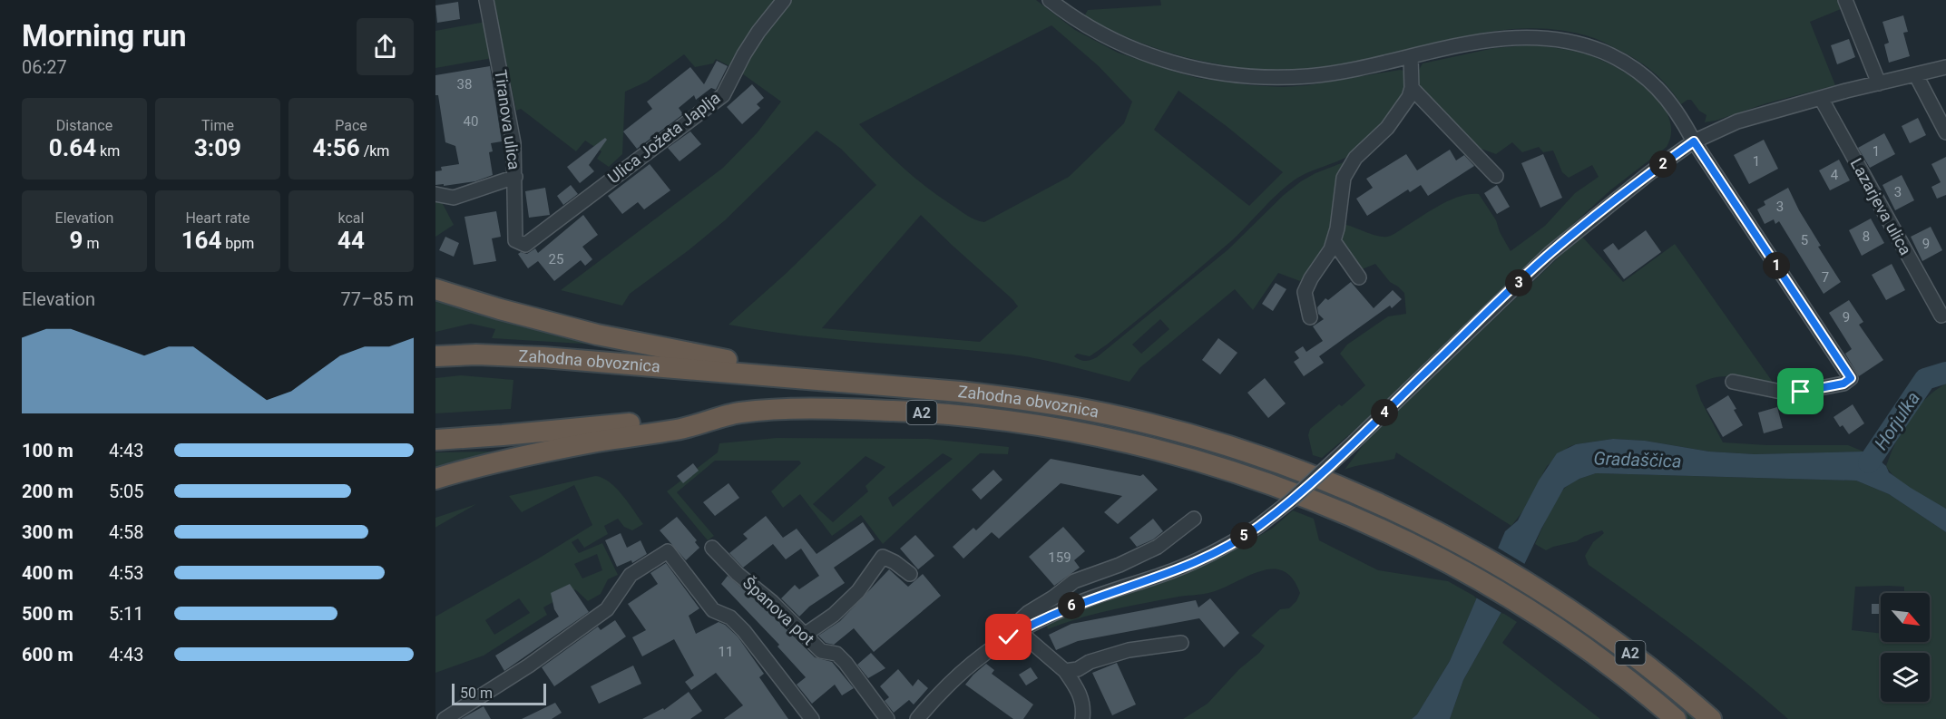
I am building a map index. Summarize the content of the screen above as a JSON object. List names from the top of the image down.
{
  "streets": {
    "highway": ["Zahodna obvoznica", "A2"],
    "street": [
      "Tiranova ulica",
      "Ulica Jožeta Japlja",
      "Lazarjeva ulica",
      "Španova pot"
    ]
  },
  "crossings": [
    ["Tiranova ulica", "Ulica Jožeta Japlja"]
  ],
  "water": ["Horjulka", "Gradaščica"],
  "house_numbers": [
    "38",
    "40",
    "1",
    "1",
    "4",
    "3",
    "3",
    "8",
    "5",
    "9",
    "25",
    "7",
    "9",
    "159",
    "11"
  ],
  "scale_bar": "50 m",
  "north": "bottom right",
  "page": {
    "heading": ["Morning run", "06:27"],
    "stats": [
      ["Distance", "0.64 km"],
      ["Time", "3:09"],
      ["Pace", "4:56 /km"],
      ["Elevation", "9 m"],
      ["Heart rate", "164 bpm"],
      ["kcal", "44"]
    ],
    "pins": [
      "2",
      "1",
      "3",
      "4",
      "5",
      "6"
    ],
    "chart": ["Elevation", "77–85 m"],
    "list": [
      {
        "name": "100 m",
        "note": "4:43"
      },
      {
        "name": "200 m",
        "note": "5:05"
      },
      {
        "name": "300 m",
        "note": "4:58"
      },
      {
        "name": "400 m",
        "note": "4:53"
      },
      {
        "name": "500 m",
        "note": "5:11"
      },
      {
        "name": "600 m",
        "note": "4:43"
      }
    ],
    "scale": "50 m"
  }
}
